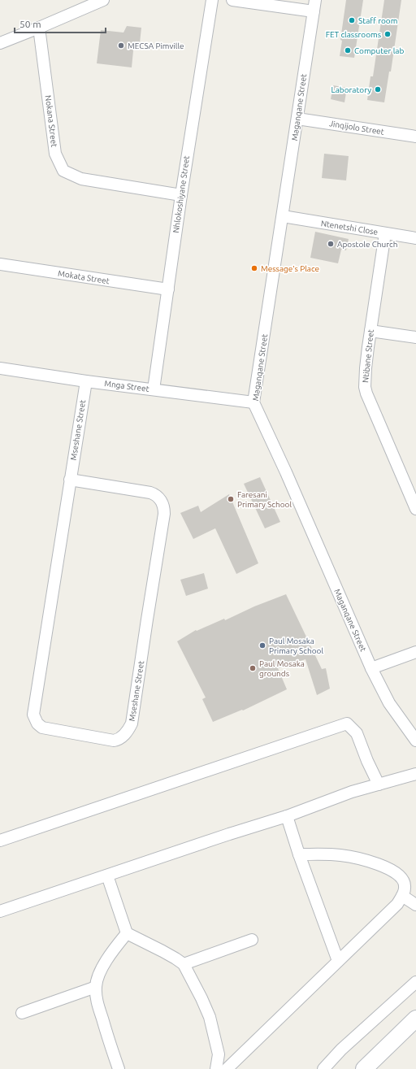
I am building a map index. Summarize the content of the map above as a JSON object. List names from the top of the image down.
{
  "streets": {
    "street": [
      "Maganqane Street",
      "Nokana Street",
      "Jinqijolo Street",
      "Nhlokoshiyane Street",
      "Ntenetshi Close",
      "Mokata Street",
      "Ntibane Street",
      "Mnga Street",
      "Mseshane Street"
    ]
  },
  "crossings": [
    ["Maganqane Street", "Jinqijolo Street"],
    ["Maganqane Street", "Ntenetshi Close"],
    ["Maganqane Street", "Mnga Street"],
    ["Nokana Street", "Nhlokoshiyane Street"],
    ["Nhlokoshiyane Street", "Mokata Street"],
    ["Nhlokoshiyane Street", "Mnga Street"],
    ["Ntenetshi Close", "Ntibane Street"],
    ["Mnga Street", "Mseshane Street"]
  ],
  "places": [
    "Staff room",
    "FET classrooms",
    "MECSA Pimville",
    "Computer lab",
    "Laboratory",
    "Apostole Church",
    "Message's Place",
    "Faresani Primary School",
    "Paul Mosaka Primary School",
    "Paul Mosaka grounds"
  ],
  "scale_bar": "50 m"
}
